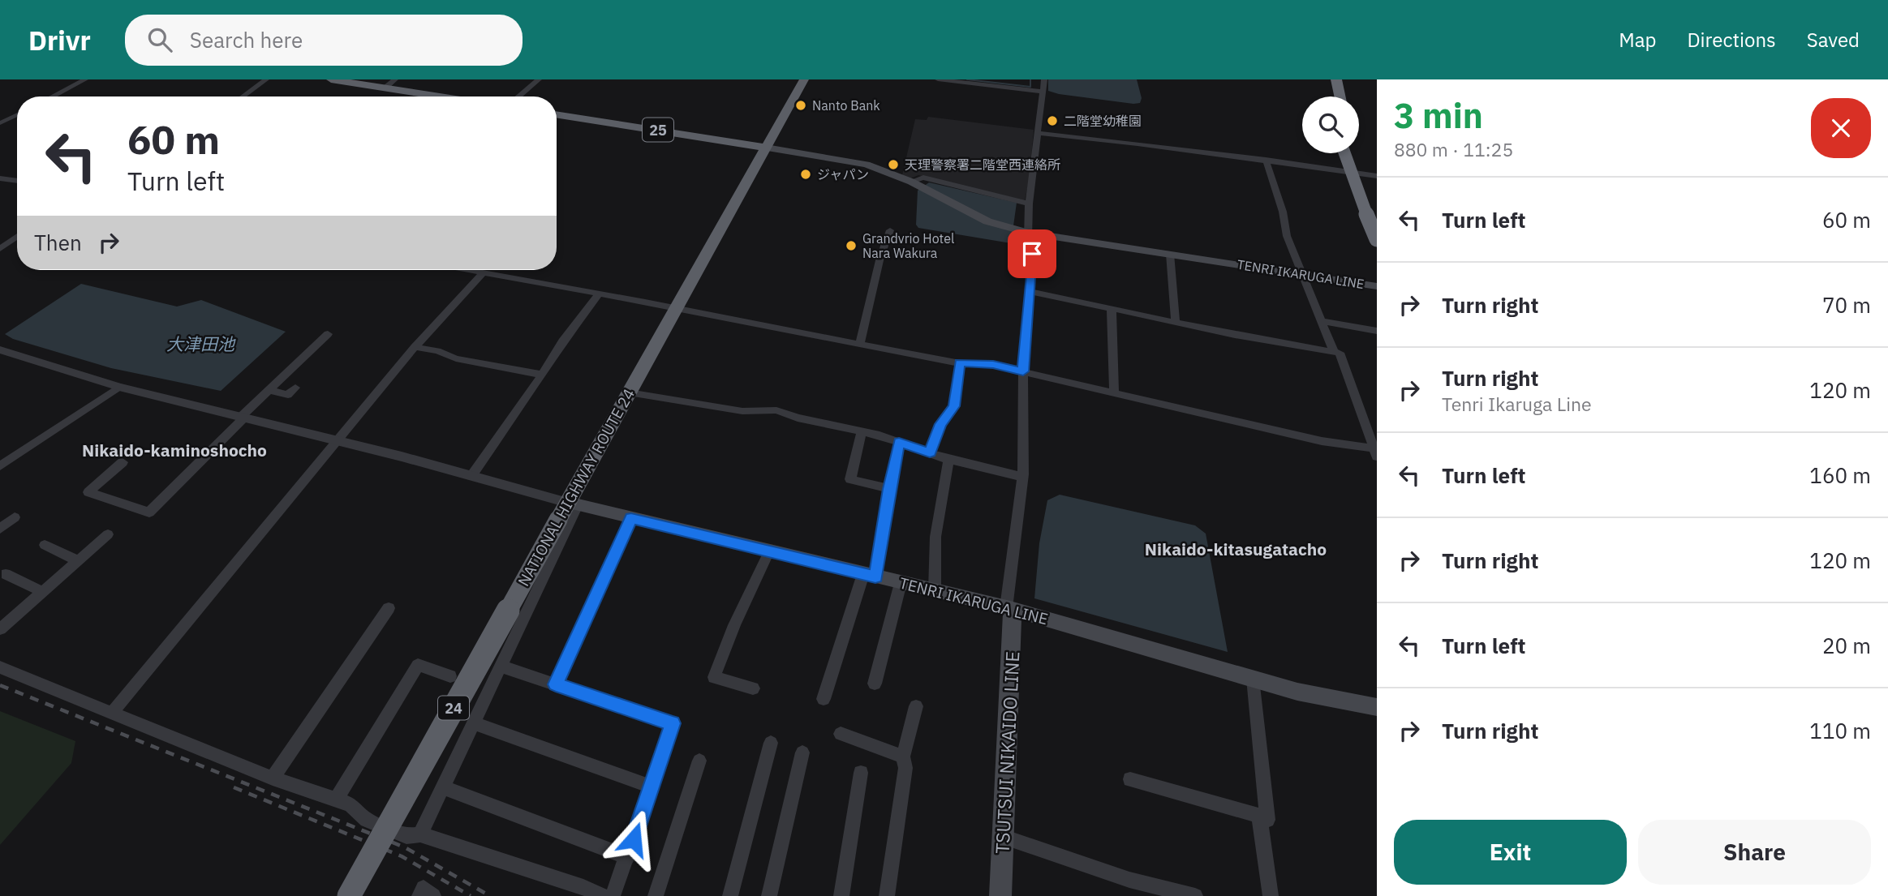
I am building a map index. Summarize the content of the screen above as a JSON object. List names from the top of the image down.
{
  "streets": {
    "highway": ["25", "NATIONAL HIGHWAY ROUTE 24", "24"],
    "main road": ["TENRI IKARUGA LINE", "TSUTSUI NIKAIDO LINE"]
  },
  "crossings": [
    ["25", "TENRI IKARUGA LINE"],
    ["25", "NATIONAL HIGHWAY ROUTE 24"],
    ["TENRI IKARUGA LINE", "NATIONAL HIGHWAY ROUTE 24"],
    ["TENRI IKARUGA LINE", "TSUTSUI NIKAIDO LINE"]
  ],
  "districts": ["Nikaido-kaminoshocho", "Nikaido-kitasugatacho"],
  "water": ["大津田池"],
  "places": [
    "Nanto Bank",
    "二階堂幼稚園",
    "天理警察署二階堂西連絡所",
    "ジャパン",
    "Grandvrio Hotel Nara Wakura"
  ],
  "page": {
    "header": "Drivr",
    "search": "Search here",
    "nav": ["Map", "Directions", "Saved"],
    "heading": ["3 min", "880 m · 11:25"],
    "turn": ["60 m", "Turn left"],
    "list": [
      {
        "name": "Turn left",
        "value": "60 m"
      },
      {
        "name": "Turn right",
        "value": "70 m"
      },
      {
        "name": "Turn right",
        "note": "Tenri Ikaruga Line",
        "value": "120 m"
      },
      {
        "name": "Turn left",
        "value": "160 m"
      },
      {
        "name": "Turn right",
        "value": "120 m"
      },
      {
        "name": "Turn left",
        "value": "20 m"
      },
      {
        "name": "Turn right",
        "value": "110 m"
      }
    ],
    "then": "Then",
    "buttons": ["Exit", "Share"]
  }
}
